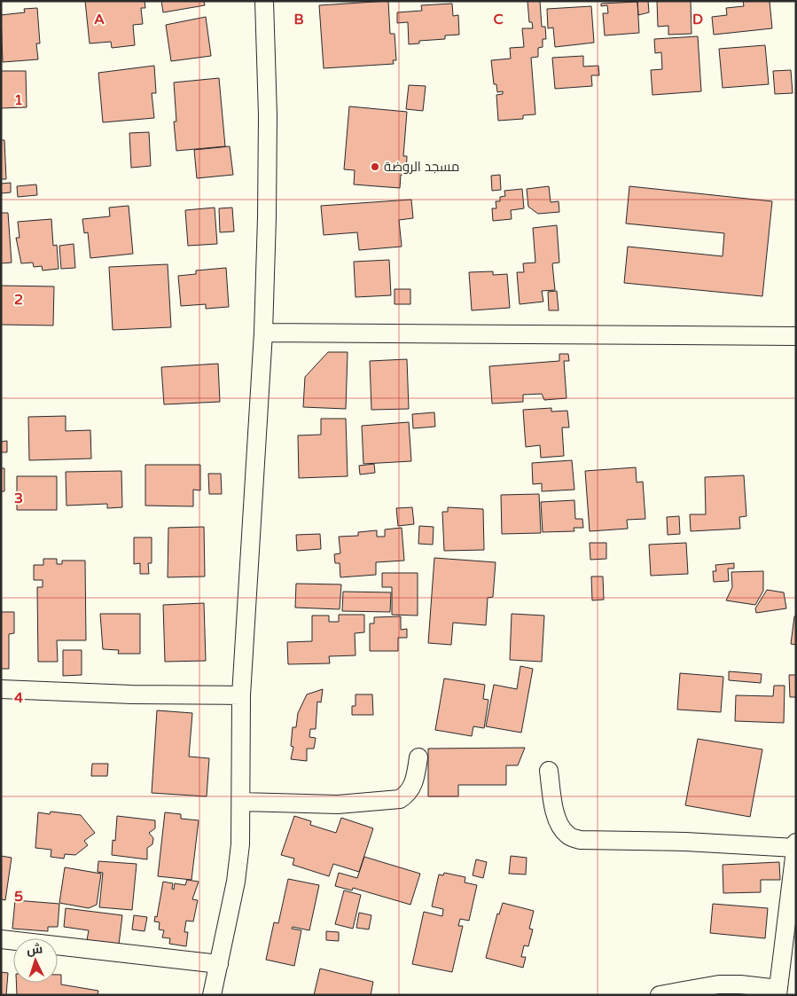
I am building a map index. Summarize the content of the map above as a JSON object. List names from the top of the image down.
{
  "places": ["مسجد الروضة"],
  "north": "top",
  "grid": {
    "columns": [
      "A",
      "B",
      "C",
      "D"
    ],
    "rows": [
      "1",
      "2",
      "3",
      "4",
      "5"
    ]
  }
}
